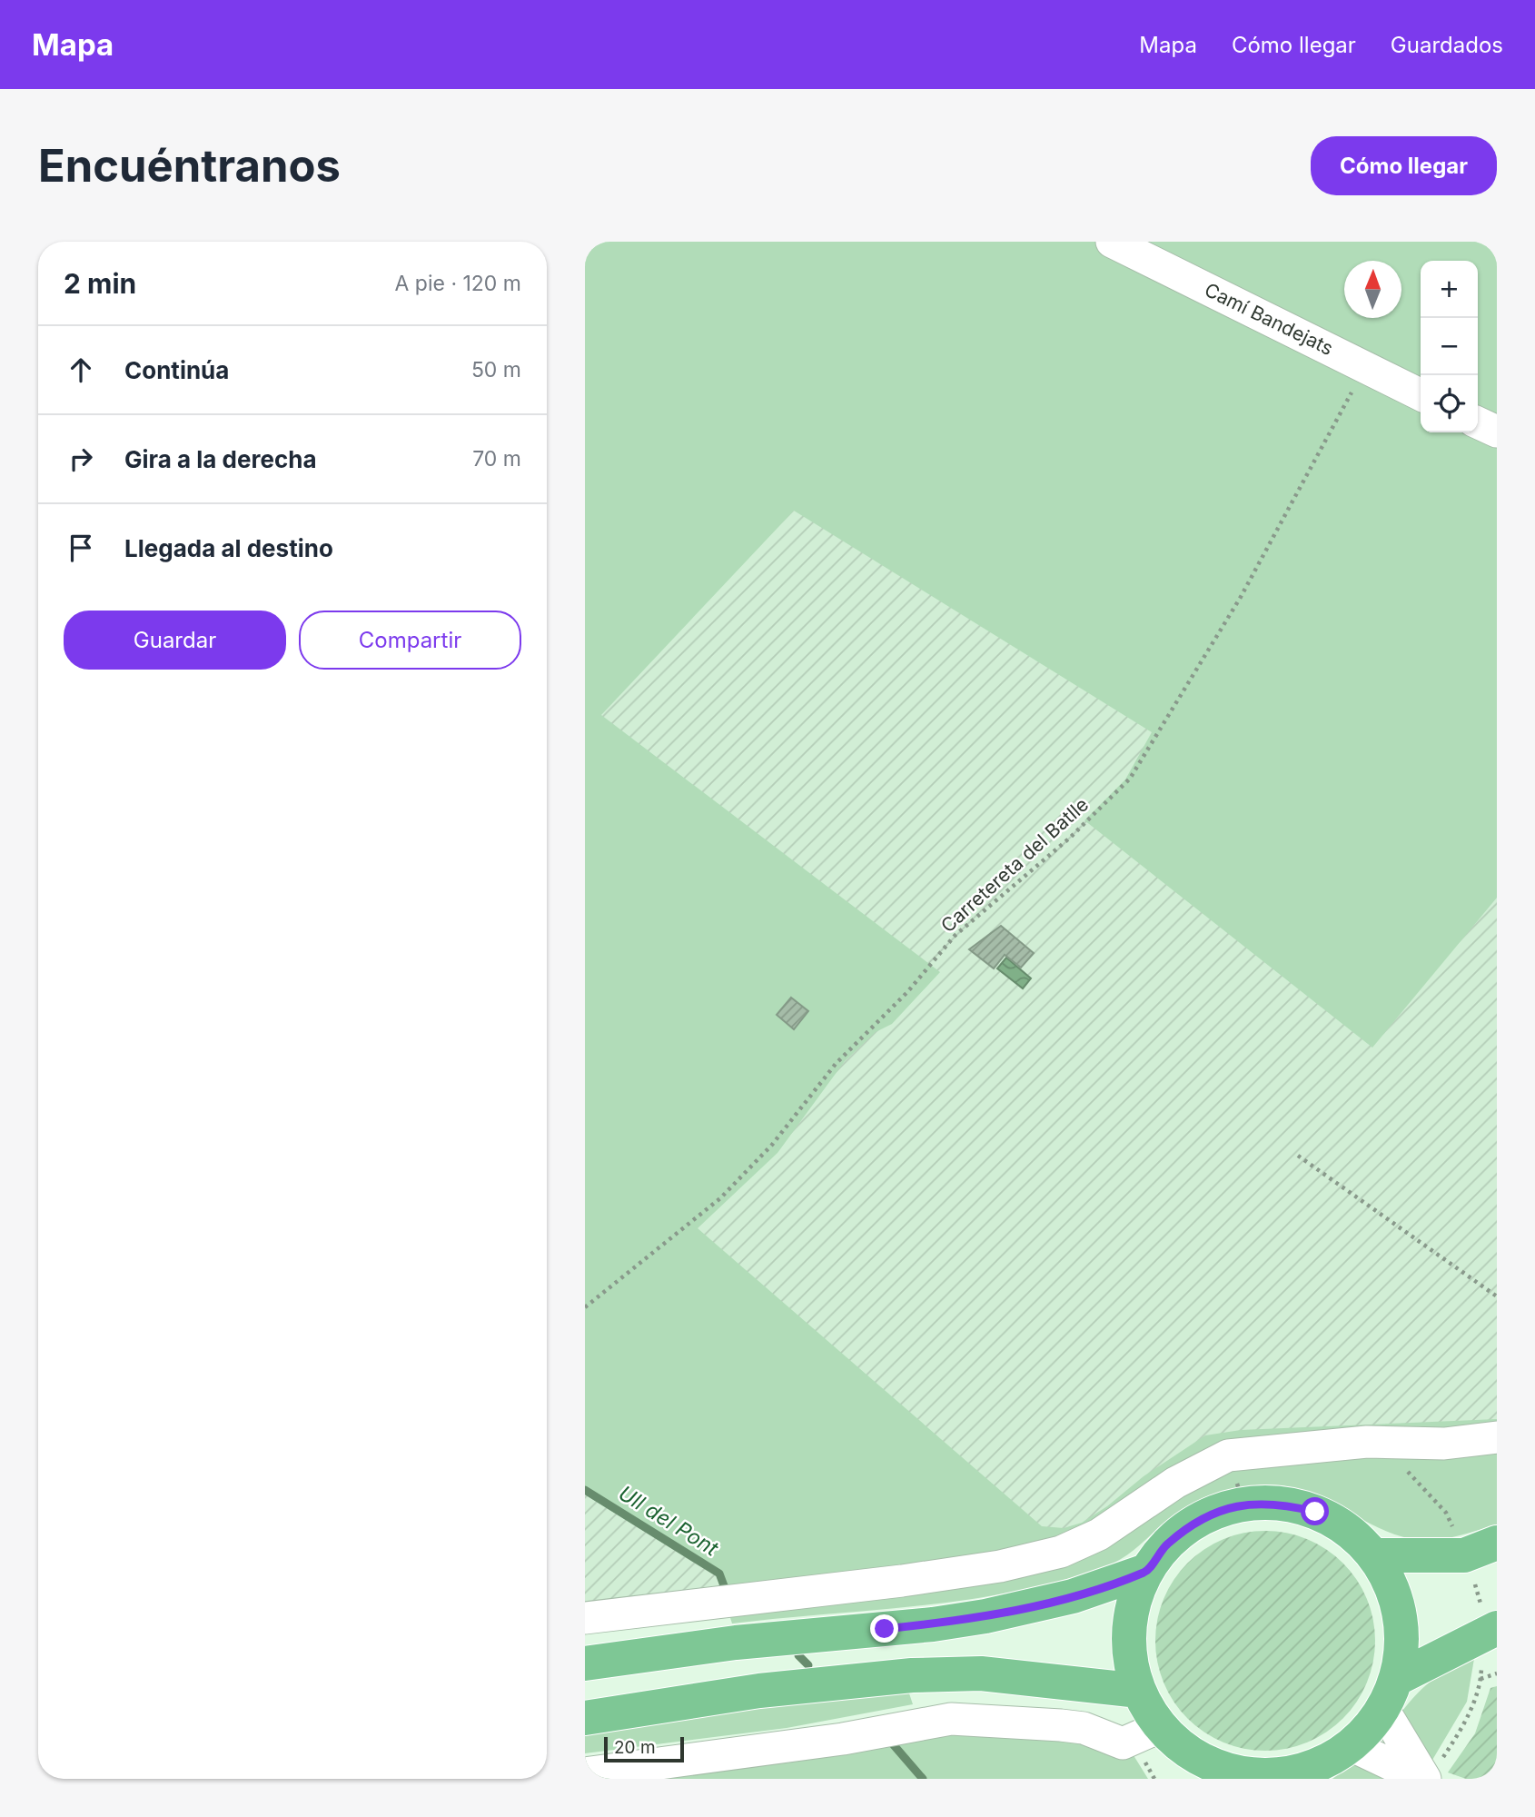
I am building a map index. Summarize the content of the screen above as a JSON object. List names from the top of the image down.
{
  "streets": {
    "street": ["Camí Bandejats"],
    "path": ["Carretereta del Batlle"]
  },
  "crossings": [
    ["Camí Bandejats", "Carretereta del Batlle"]
  ],
  "water": ["Ull del Pont"],
  "scale_bar": "20 m",
  "north": "top",
  "page": {
    "header": "Mapa",
    "nav": ["Mapa", "Cómo llegar", "Guardados"],
    "buttons": [
      "Cómo llegar",
      ["Guardar", "Compartir"]
    ],
    "title": "Encuéntranos",
    "heading": ["2 min", "A pie · 120 m"],
    "map_buttons": ["+", "−"],
    "list": [
      ["Continúa", "50 m"],
      ["Gira a la derecha", "70 m"],
      "Llegada al destino"
    ],
    "scale": "20 m"
  }
}
